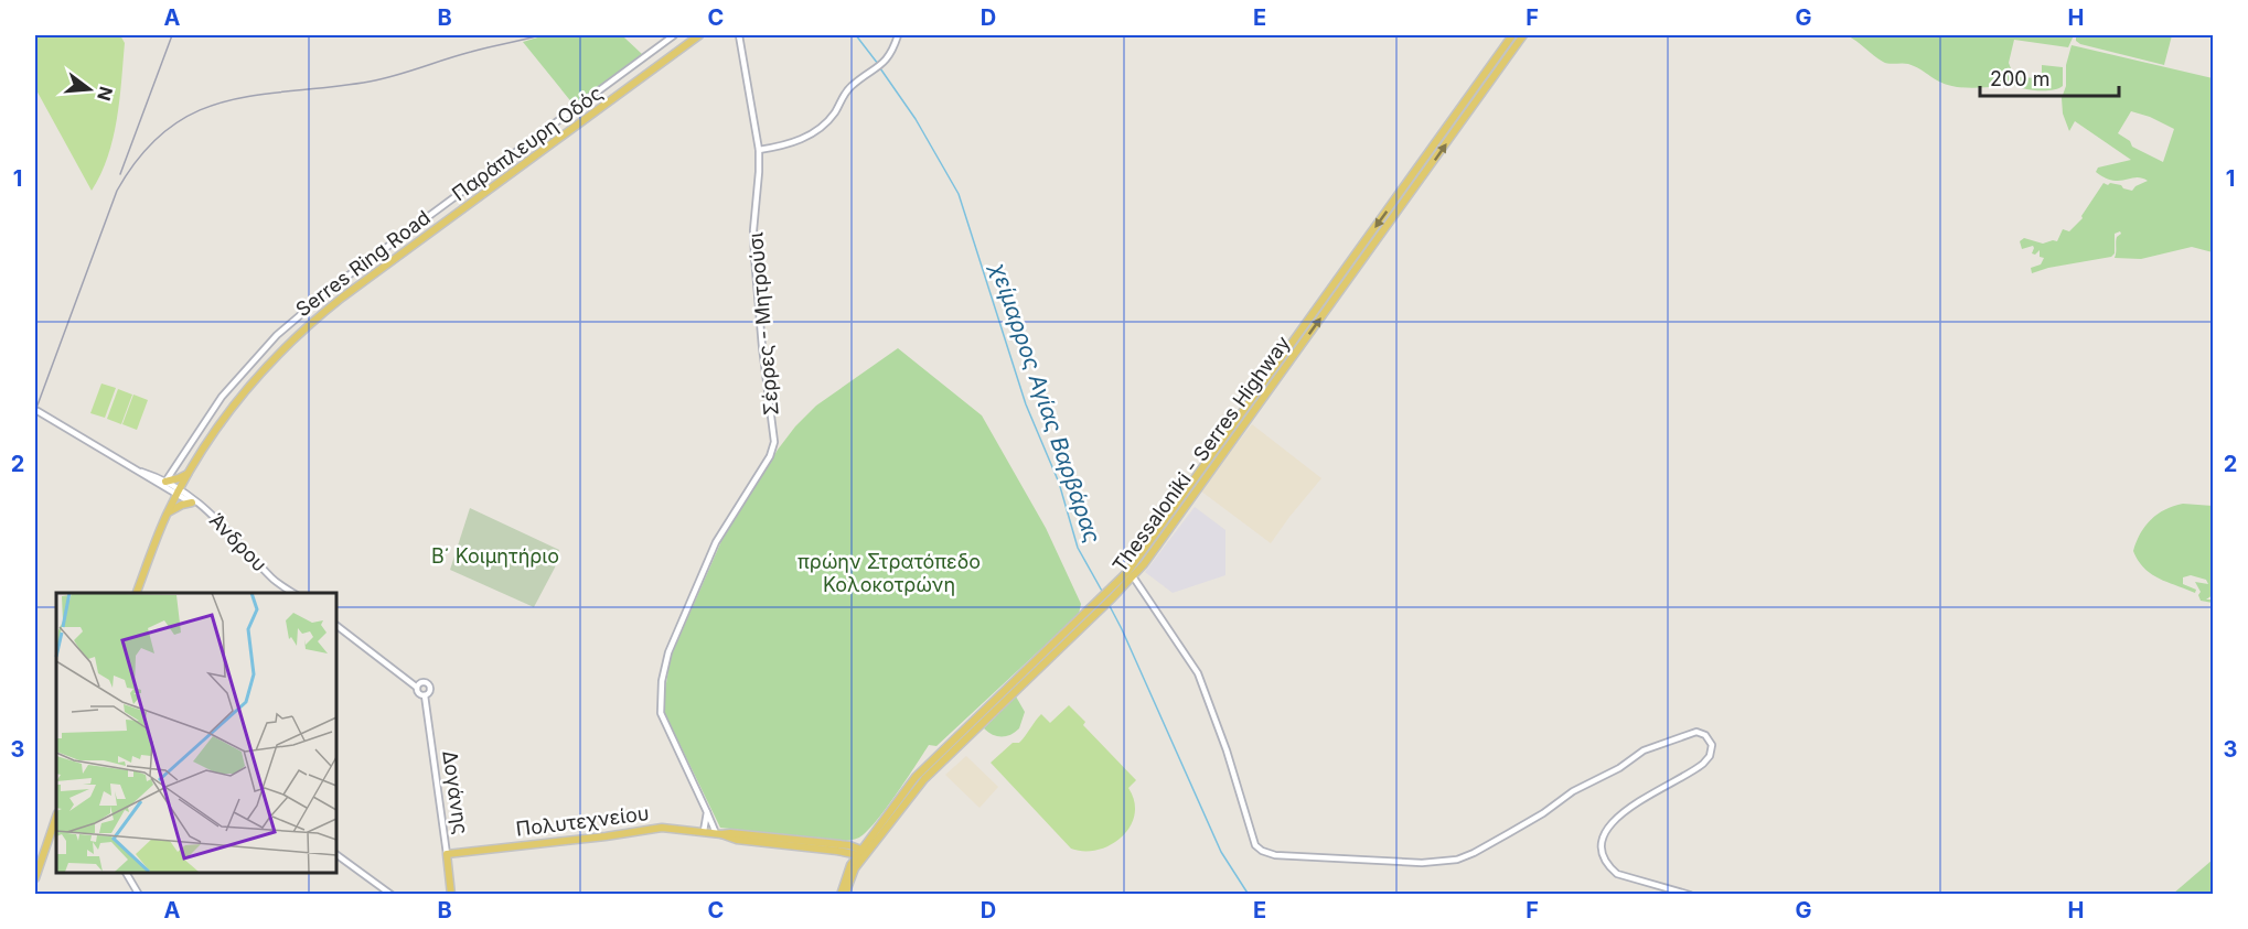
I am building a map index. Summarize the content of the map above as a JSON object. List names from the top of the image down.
{
  "streets": {
    "main road": [
      "Serres Ring Road",
      "Thessaloniki - Serres Highway",
      "Δογάνης",
      "Πολυτεχνείου"
    ],
    "street": ["Παράπλευρη Οδός", "Σέρρες - Μητρούσι", "Άνδρου"]
  },
  "crossings": [
    ["Σέρρες - Μητρούσι", "Πολυτεχνείου"],
    ["Thessaloniki - Serres Highway", "Πολυτεχνείου"],
    ["Δογάνης", "Πολυτεχνείου"]
  ],
  "water": ["χείμαρρος Αγίας Βαρβάρας"],
  "parks": ["Β΄ Κοιμητήριο", "πρώην Στρατόπεδο Κολοκοτρώνη"],
  "scale_bar": "200 m",
  "north": "right",
  "grid": {
    "columns": [
      "A",
      "B",
      "C",
      "D",
      "E",
      "F",
      "G",
      "H"
    ],
    "rows": ["1", "2", "3"]
  }
}
